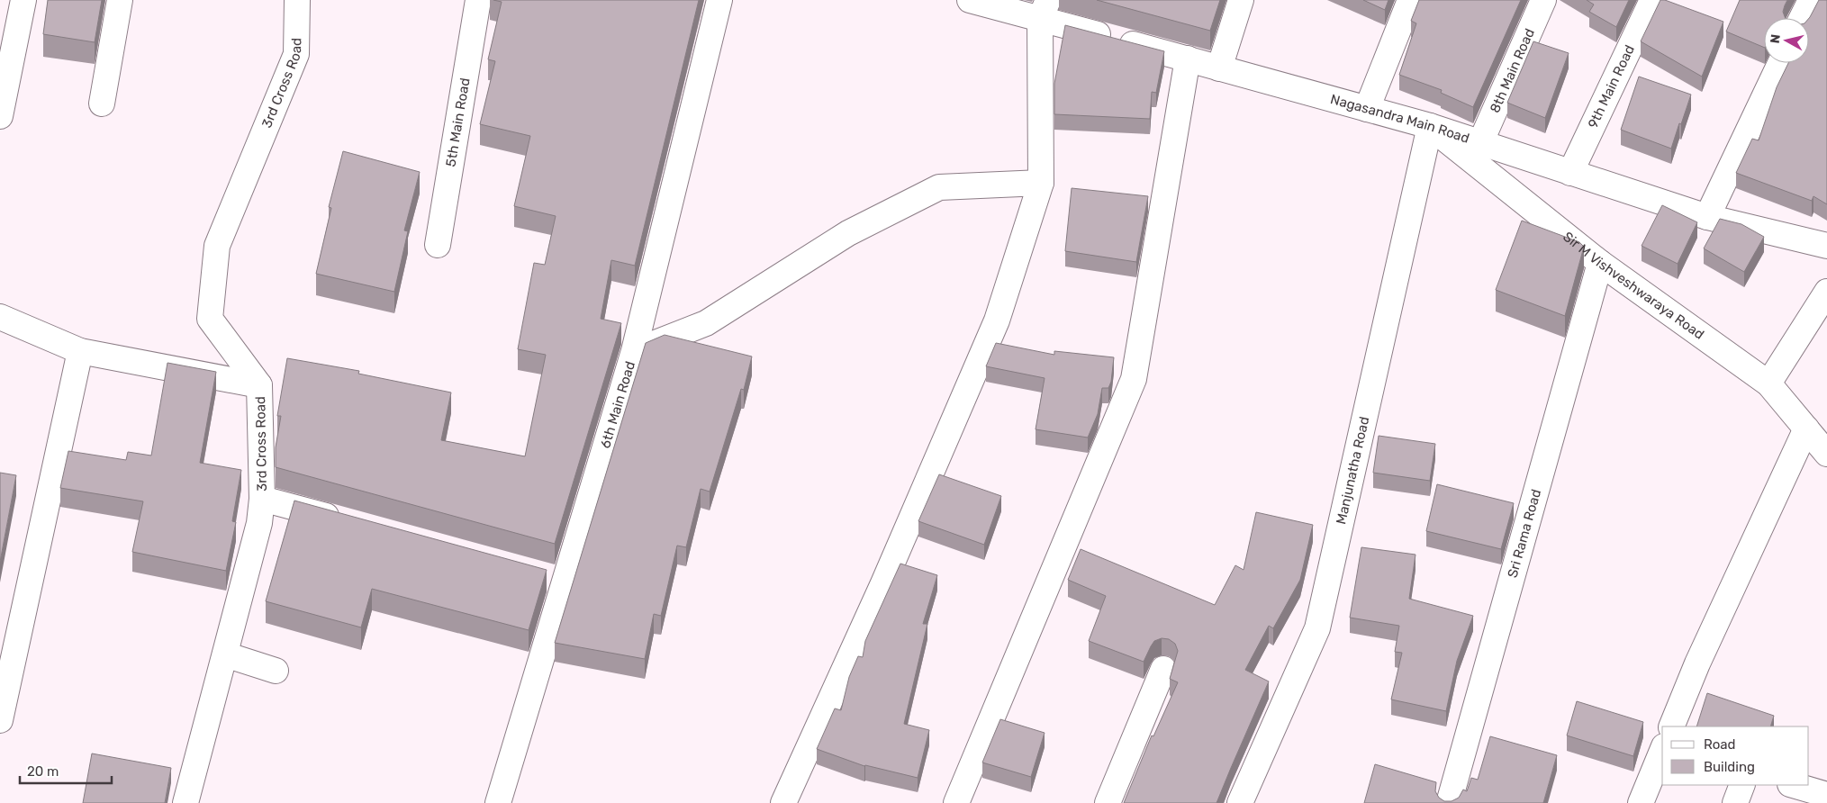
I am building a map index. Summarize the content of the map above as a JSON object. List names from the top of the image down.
{
  "streets": {
    "street": [
      "8th Main Road",
      "3rd Cross Road",
      "9th Main Road",
      "Nagasandra Main Road",
      "5th Main Road",
      "Sir M Vishveshwaraya Road",
      "6th Main Road",
      "Manjunatha Road",
      "Sri Rama Road"
    ]
  },
  "crossings": [
    ["8th Main Road", "Nagasandra Main Road"],
    ["9th Main Road", "Nagasandra Main Road"],
    ["Nagasandra Main Road", "Sir M Vishveshwaraya Road"],
    ["Nagasandra Main Road", "Manjunatha Road"],
    ["Sir M Vishveshwaraya Road", "Manjunatha Road"],
    ["Sir M Vishveshwaraya Road", "Sri Rama Road"]
  ],
  "legend": ["Road", "Building"],
  "scale_bar": "20 m",
  "north": "left"
}
